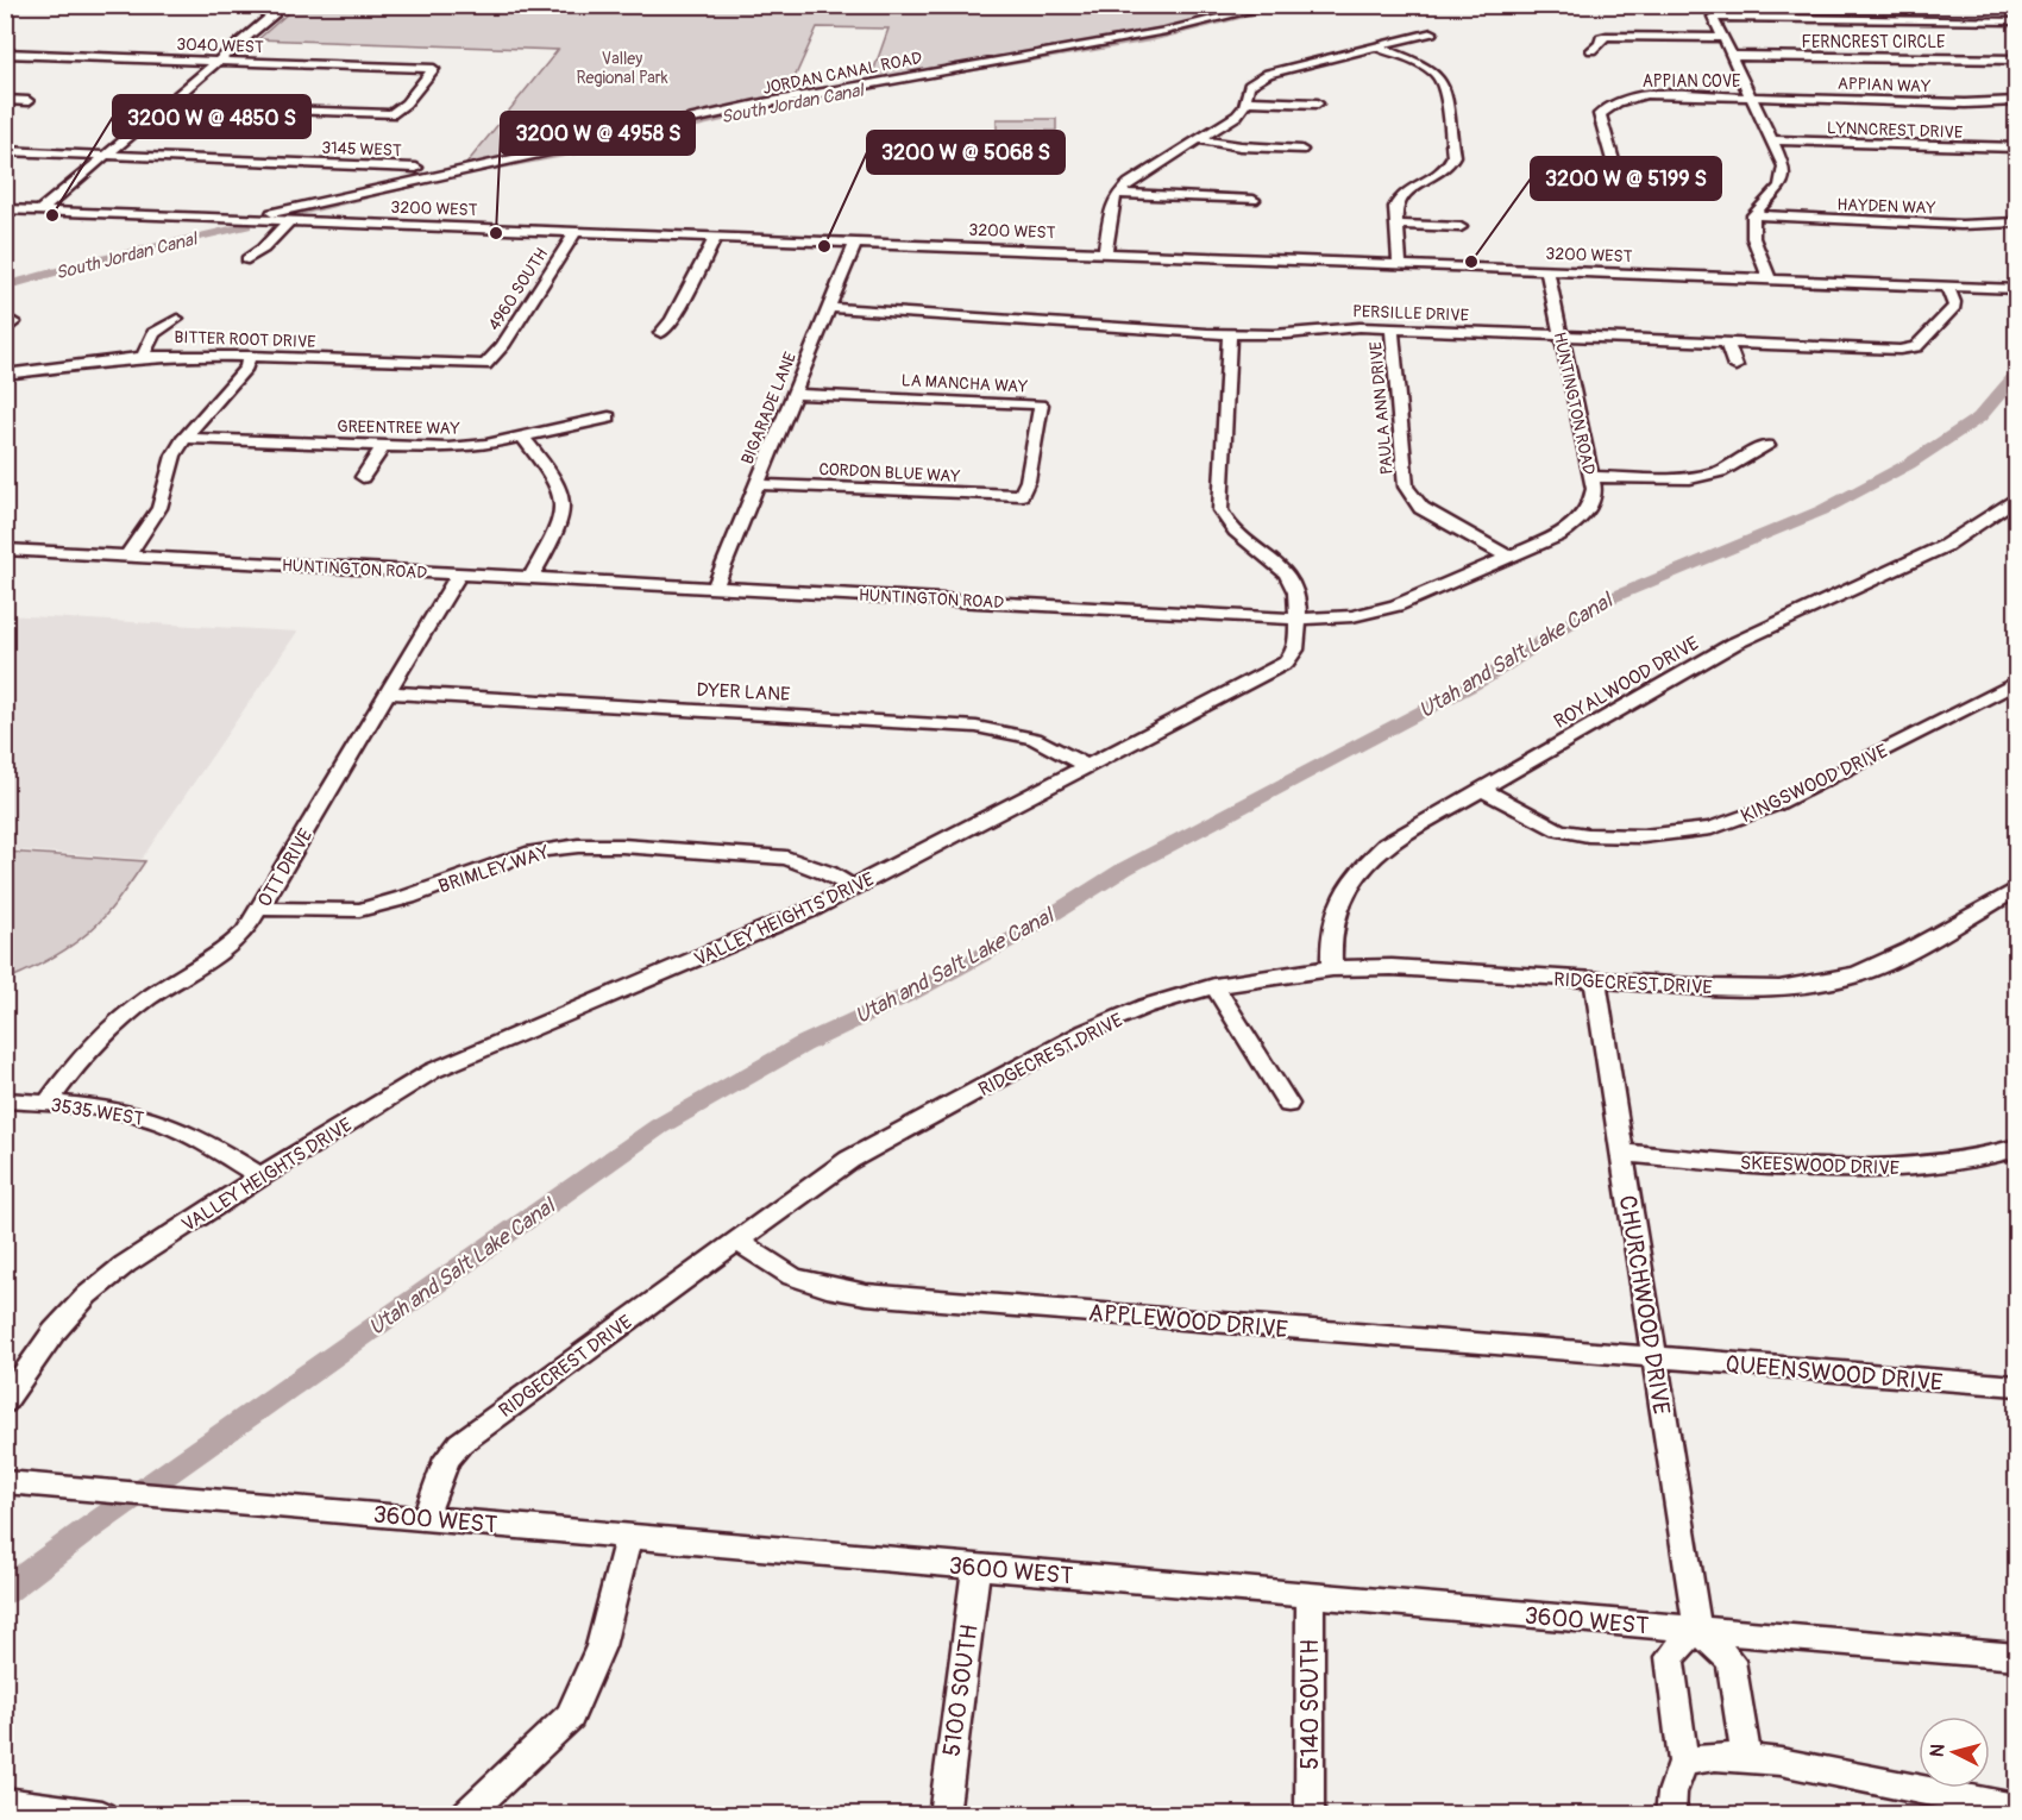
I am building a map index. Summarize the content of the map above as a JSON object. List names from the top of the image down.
{
  "streets": {
    "street": [
      "FERNCREST CIRCLE",
      "3040 WEST",
      "JORDAN CANAL ROAD",
      "APPIAN COVE",
      "APPIAN WAY",
      "LYNNCREST DRIVE",
      "3145 WEST",
      "HAYDEN WAY",
      "3200 WEST",
      "4960 SOUTH",
      "PERSILLE DRIVE",
      "BITTER ROOT DRIVE",
      "LA MANCHA WAY",
      "HUNTINGTON ROAD",
      "BIGARADE LANE",
      "PAULA ANN DRIVE",
      "GREENTREE WAY",
      "CORDON BLUE WAY",
      "ROYALWOOD DRIVE",
      "DYER LANE",
      "KINGSWOOD DRIVE",
      "OTT DRIVE",
      "BRIMLEY WAY",
      "VALLEY HEIGHTS DRIVE",
      "RIDGECREST DRIVE",
      "3535 WEST",
      "SKEESWOOD DRIVE",
      "CHURCHWOOD DRIVE",
      "APPLEWOOD DRIVE",
      "QUEENSWOOD DRIVE",
      "3600 WEST",
      "5100 SOUTH",
      "5140 SOUTH"
    ]
  },
  "crossings": [
    ["JORDAN CANAL ROAD", "3200 WEST"],
    ["APPIAN COVE", "APPIAN WAY"],
    ["3200 WEST", "4960 SOUTH"],
    ["3200 WEST", "PERSILLE DRIVE"],
    ["3200 WEST", "HUNTINGTON ROAD"],
    ["3200 WEST", "BIGARADE LANE"],
    ["4960 SOUTH", "BITTER ROOT DRIVE"],
    ["PERSILLE DRIVE", "HUNTINGTON ROAD"],
    ["PERSILLE DRIVE", "BIGARADE LANE"],
    ["PERSILLE DRIVE", "PAULA ANN DRIVE"],
    ["PERSILLE DRIVE", "VALLEY HEIGHTS DRIVE"],
    ["LA MANCHA WAY", "BIGARADE LANE"],
    ["LA MANCHA WAY", "CORDON BLUE WAY"],
    ["HUNTINGTON ROAD", "BIGARADE LANE"],
    ["HUNTINGTON ROAD", "PAULA ANN DRIVE"],
    ["HUNTINGTON ROAD", "OTT DRIVE"],
    ["HUNTINGTON ROAD", "VALLEY HEIGHTS DRIVE"],
    ["BIGARADE LANE", "CORDON BLUE WAY"],
    ["ROYALWOOD DRIVE", "KINGSWOOD DRIVE"],
    ["ROYALWOOD DRIVE", "RIDGECREST DRIVE"],
    ["DYER LANE", "OTT DRIVE"],
    ["DYER LANE", "VALLEY HEIGHTS DRIVE"],
    ["OTT DRIVE", "BRIMLEY WAY"],
    ["OTT DRIVE", "3535 WEST"],
    ["BRIMLEY WAY", "VALLEY HEIGHTS DRIVE"],
    ["VALLEY HEIGHTS DRIVE", "3535 WEST"],
    ["RIDGECREST DRIVE", "CHURCHWOOD DRIVE"],
    ["RIDGECREST DRIVE", "APPLEWOOD DRIVE"],
    ["RIDGECREST DRIVE", "3600 WEST"],
    ["SKEESWOOD DRIVE", "CHURCHWOOD DRIVE"],
    ["CHURCHWOOD DRIVE", "APPLEWOOD DRIVE"],
    ["CHURCHWOOD DRIVE", "QUEENSWOOD DRIVE"],
    ["CHURCHWOOD DRIVE", "3600 WEST"],
    ["APPLEWOOD DRIVE", "QUEENSWOOD DRIVE"],
    ["3600 WEST", "5100 SOUTH"],
    ["3600 WEST", "5140 SOUTH"]
  ],
  "water": ["South Jordan Canal", "Utah and Salt Lake Canal"],
  "parks": ["Valley Regional Park"],
  "places": [
    "3200 W @ 4850 S",
    "3200 W @ 4958 S",
    "3200 W @ 5068 S",
    "3200 W @ 5199 S"
  ],
  "north": "left"
}
